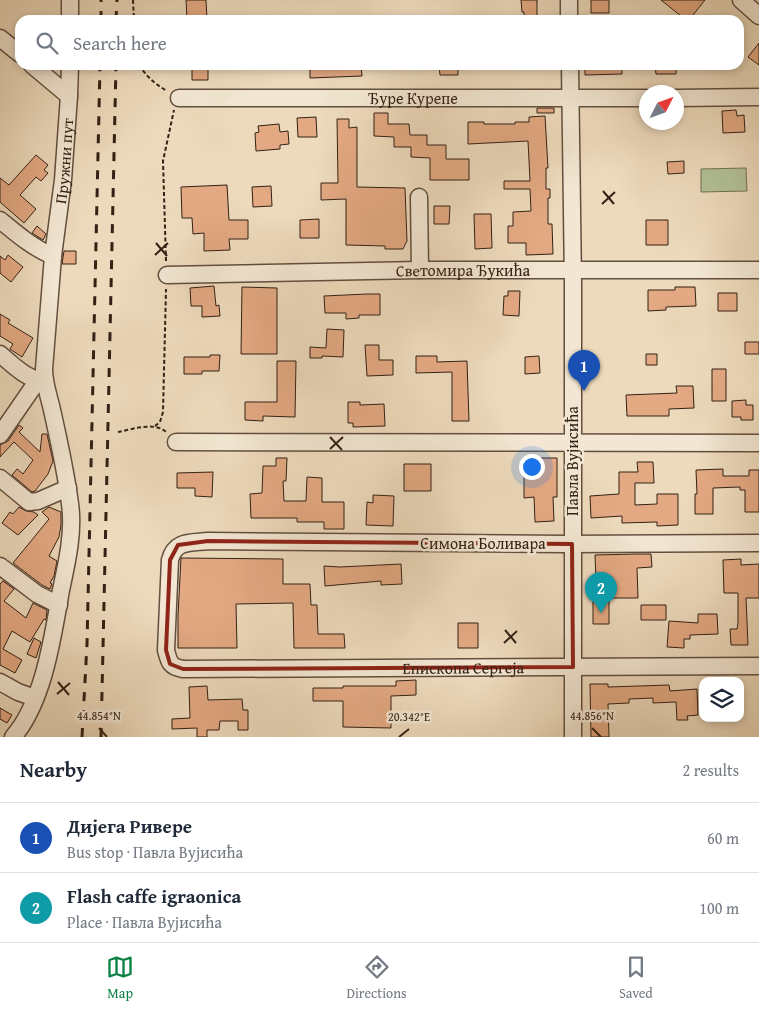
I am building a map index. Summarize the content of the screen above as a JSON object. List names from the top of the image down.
{
  "streets": {
    "street": [
      "Ђуре Курепе",
      "Пружни пут",
      "Светомира Ђукића",
      "Павла Вујисића",
      "Симона Боливара",
      "Епископа Сергеја"
    ]
  },
  "crossings": [
    ["Ђуре Курепе", "Павла Вујисића"],
    ["Светомира Ђукића", "Павла Вујисића"],
    ["Павла Вујисића", "Симона Боливара"],
    ["Павла Вујисића", "Епископа Сергеја"],
    ["Симона Боливара", "Епископа Сергеја"]
  ],
  "north": "top right",
  "page": {
    "search": "Search here",
    "pins": ["1", "2"],
    "heading": ["Nearby", "2 results"],
    "list": [
      {
        "mark": "1",
        "name": "Дијега Ривере",
        "note": "Bus stop · Павла Вујисића",
        "value": "60 m"
      },
      {
        "mark": "2",
        "name": "Flash caffe igraonica",
        "note": "Place · Павла Вујисића",
        "value": "100 m"
      }
    ],
    "nav": ["Map", "Directions", "Saved"]
  },
  "coordinates": ["44.854°N", "44.856°N", "20.342°E"]
}
